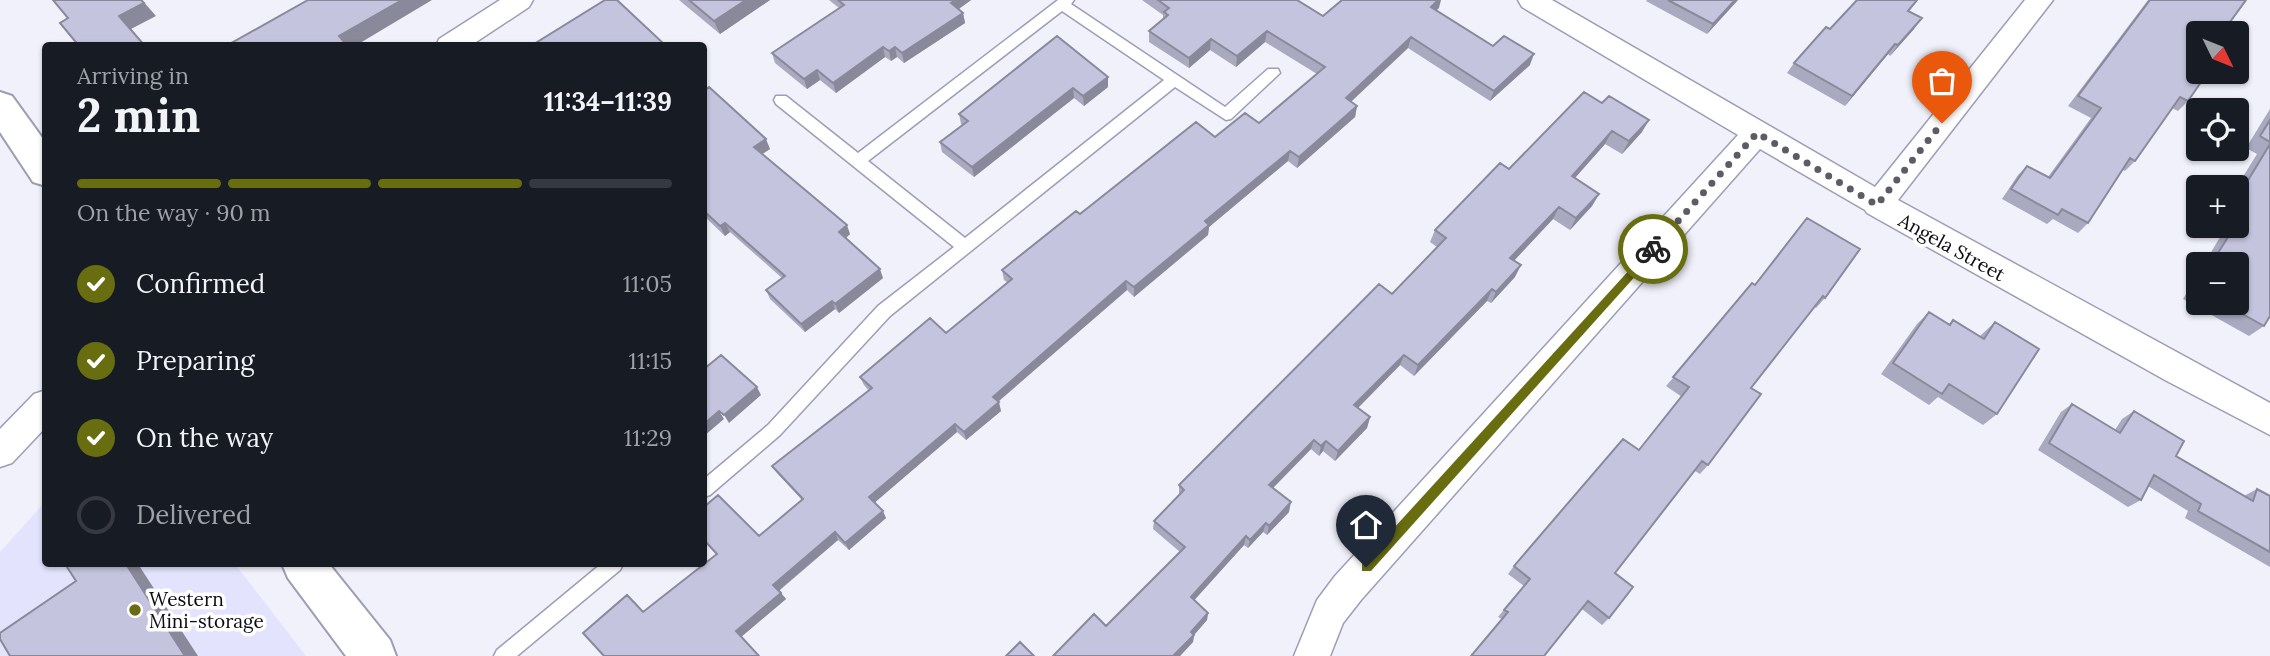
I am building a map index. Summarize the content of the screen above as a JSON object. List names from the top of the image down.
{
  "streets": {
    "street": ["Angela Street"]
  },
  "places": ["Western Mini-storage"],
  "north": "bottom right",
  "page": {
    "map_buttons": ["+", "−"],
    "heading": ["2 min", "Arriving in", "11:34–11:39"],
    "bar": "On the way · 90 m",
    "list": [
      ["Confirmed", "11:05"],
      ["Preparing", "11:15"],
      ["On the way", "11:29"],
      "Delivered"
    ]
  }
}
